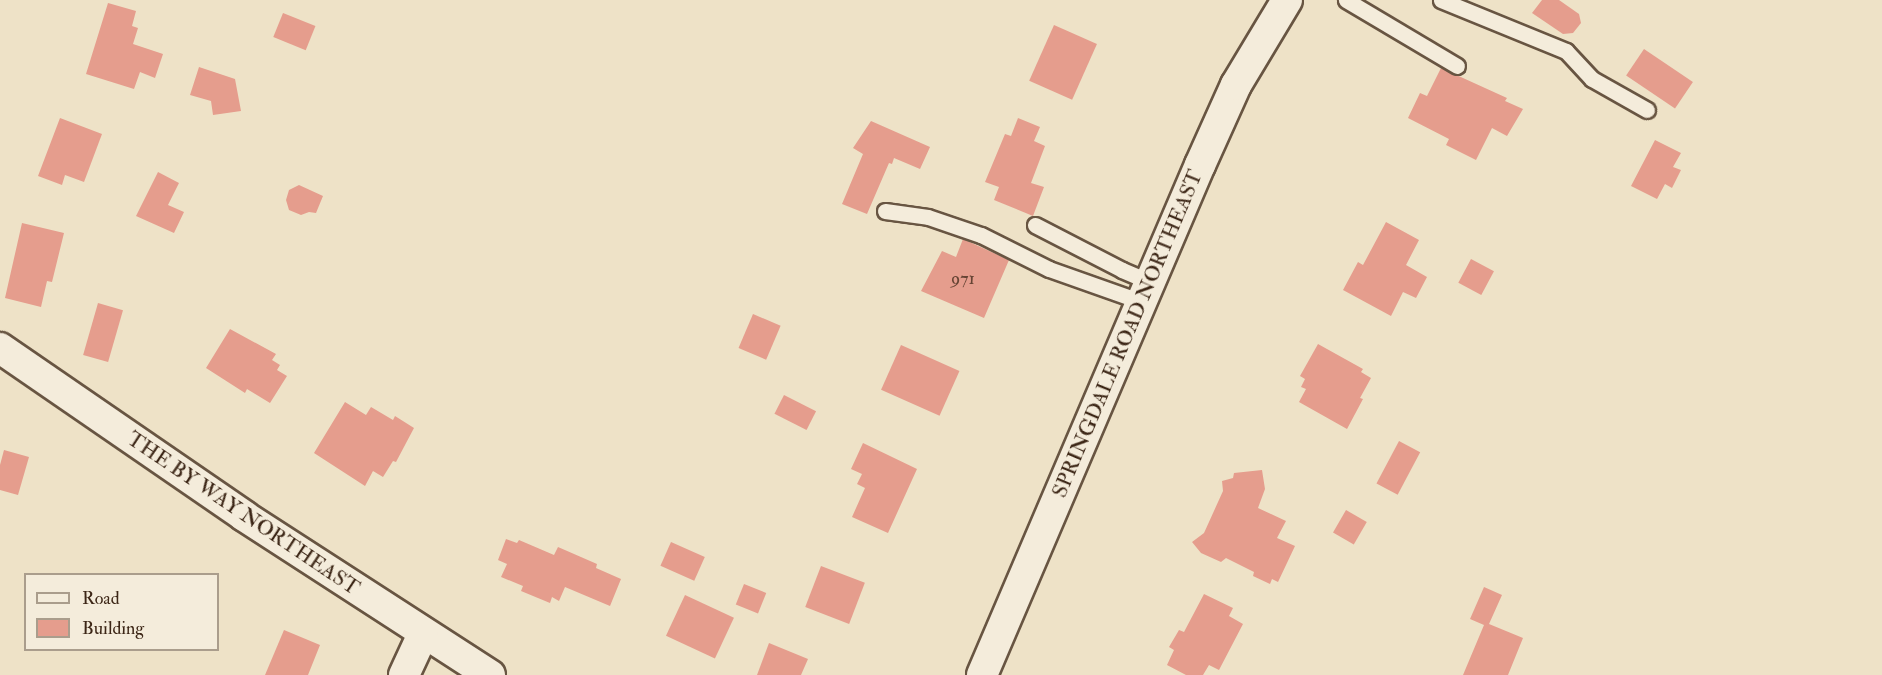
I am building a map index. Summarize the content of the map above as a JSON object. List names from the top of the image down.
{
  "streets": {
    "street": ["SPRINGDALE ROAD NORTHEAST", "THE BY WAY NORTHEAST"]
  },
  "house_numbers": ["971"],
  "legend": ["Road", "Building"]
}
